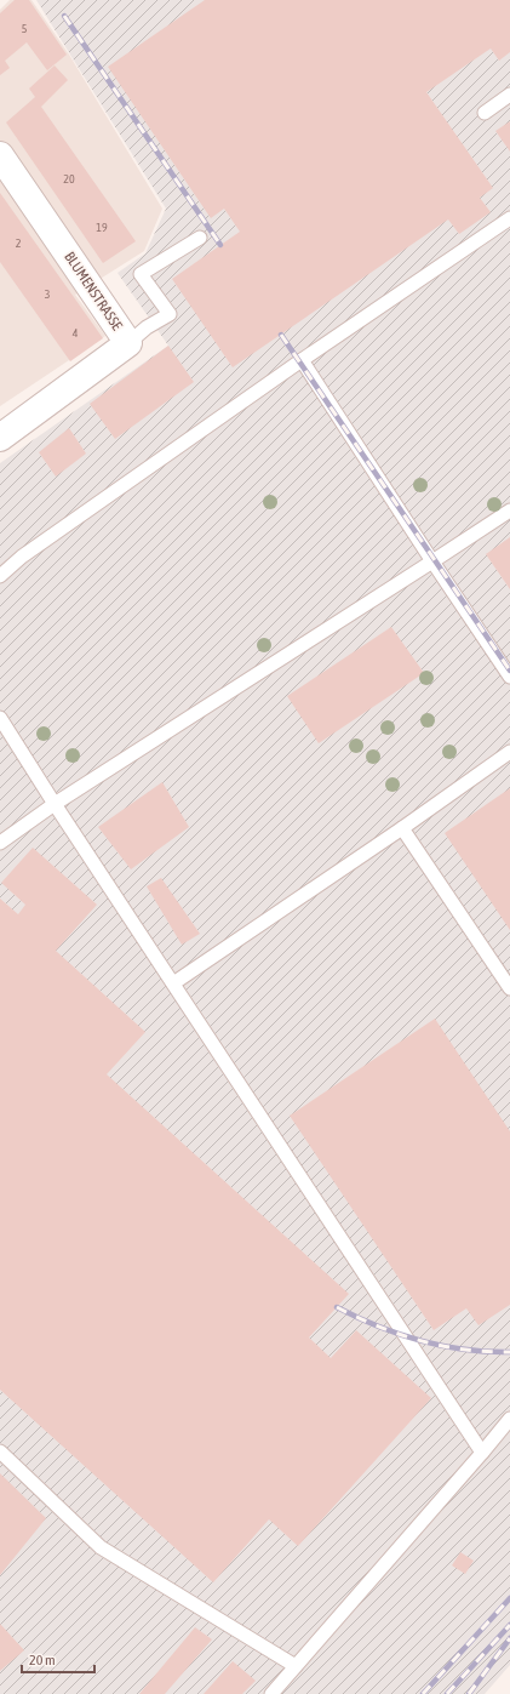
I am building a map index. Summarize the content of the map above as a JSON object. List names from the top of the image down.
{
  "streets": {
    "street": ["BLUMENSTRASSE"]
  },
  "house_numbers": [
    "5",
    "20",
    "19",
    "2",
    "3",
    "4"
  ],
  "scale_bar": "20 m"
}
